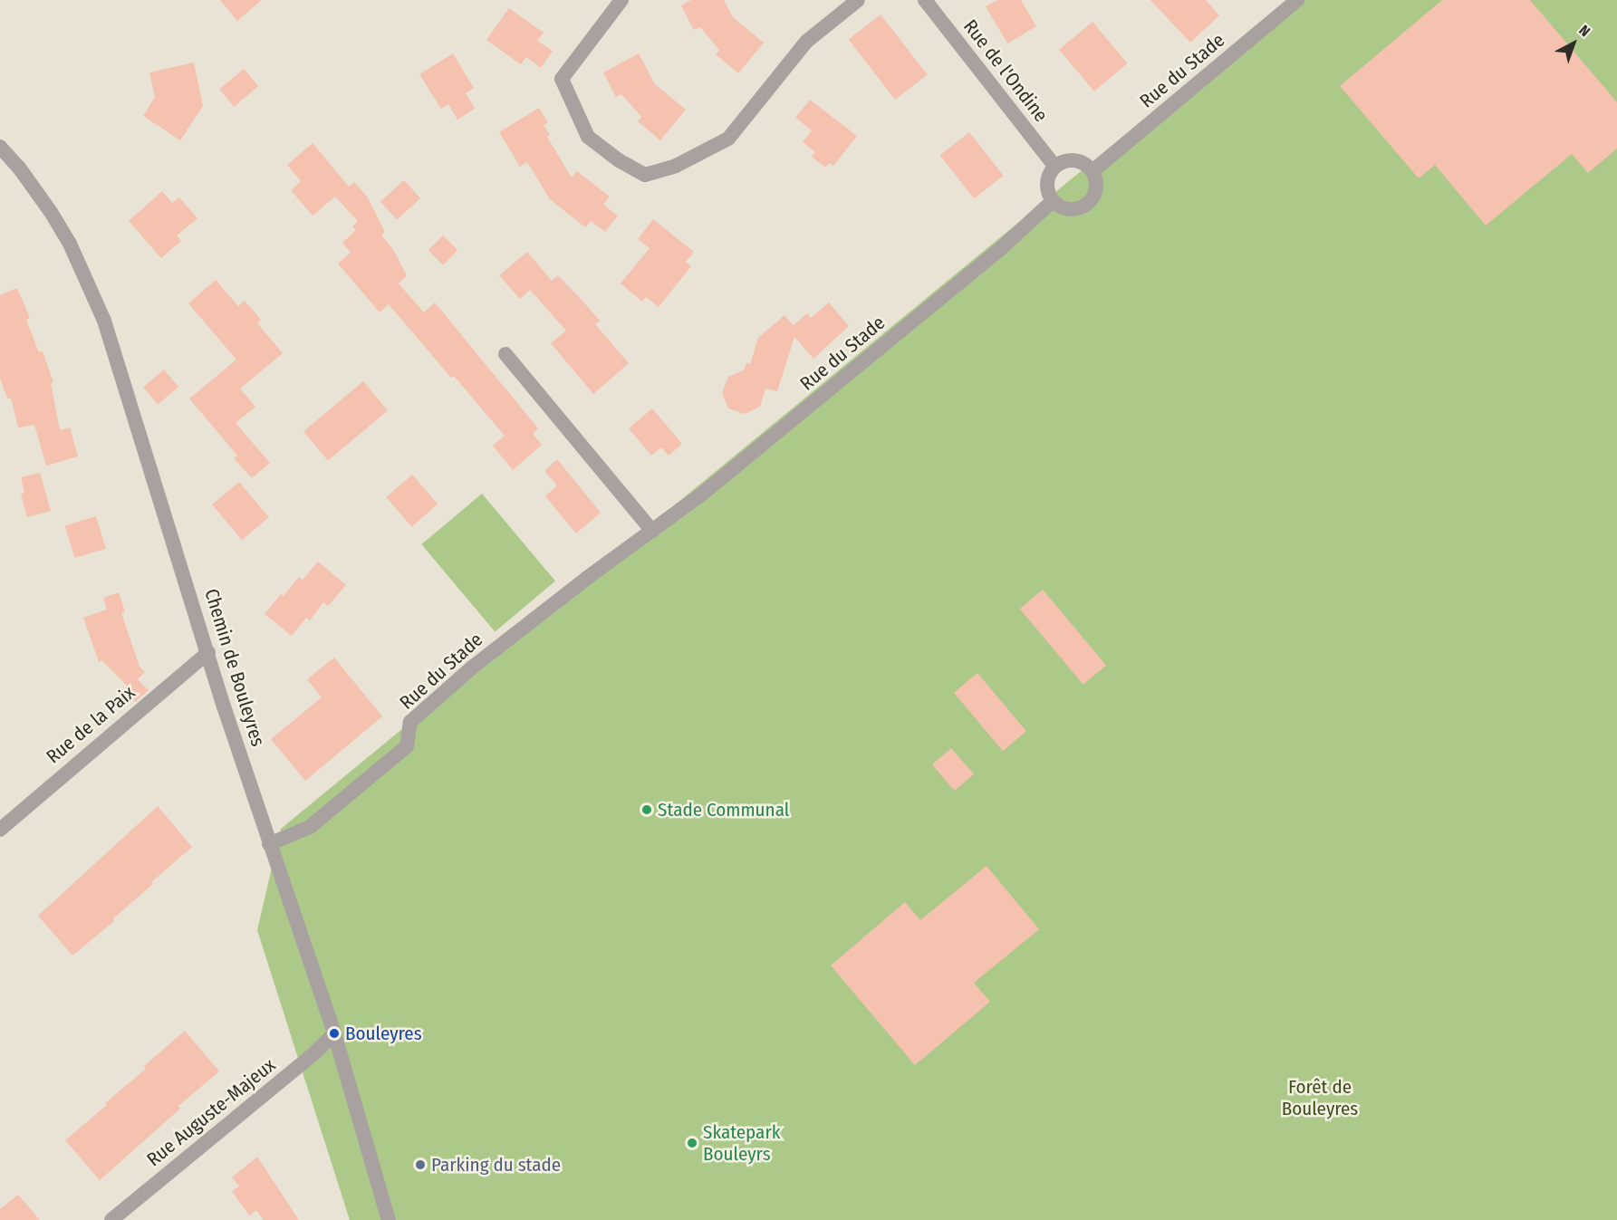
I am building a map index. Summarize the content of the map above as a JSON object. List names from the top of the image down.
{
  "streets": {
    "street": [
      "Rue de l'Ondine",
      "Rue du Stade",
      "Chemin de Bouleyres",
      "Rue de la Paix",
      "Rue Auguste-Majeux"
    ]
  },
  "crossings": [
    ["Rue de l'Ondine", "Rue du Stade"],
    ["Rue du Stade", "Chemin de Bouleyres"],
    ["Chemin de Bouleyres", "Rue de la Paix"],
    ["Chemin de Bouleyres", "Rue Auguste-Majeux"]
  ],
  "parks": ["Forêt de Bouleyres"],
  "places": [
    "Stade Communal",
    "Bouleyres",
    "Skatepark Bouleyrs",
    "Parking du stade"
  ],
  "north": "top right"
}
